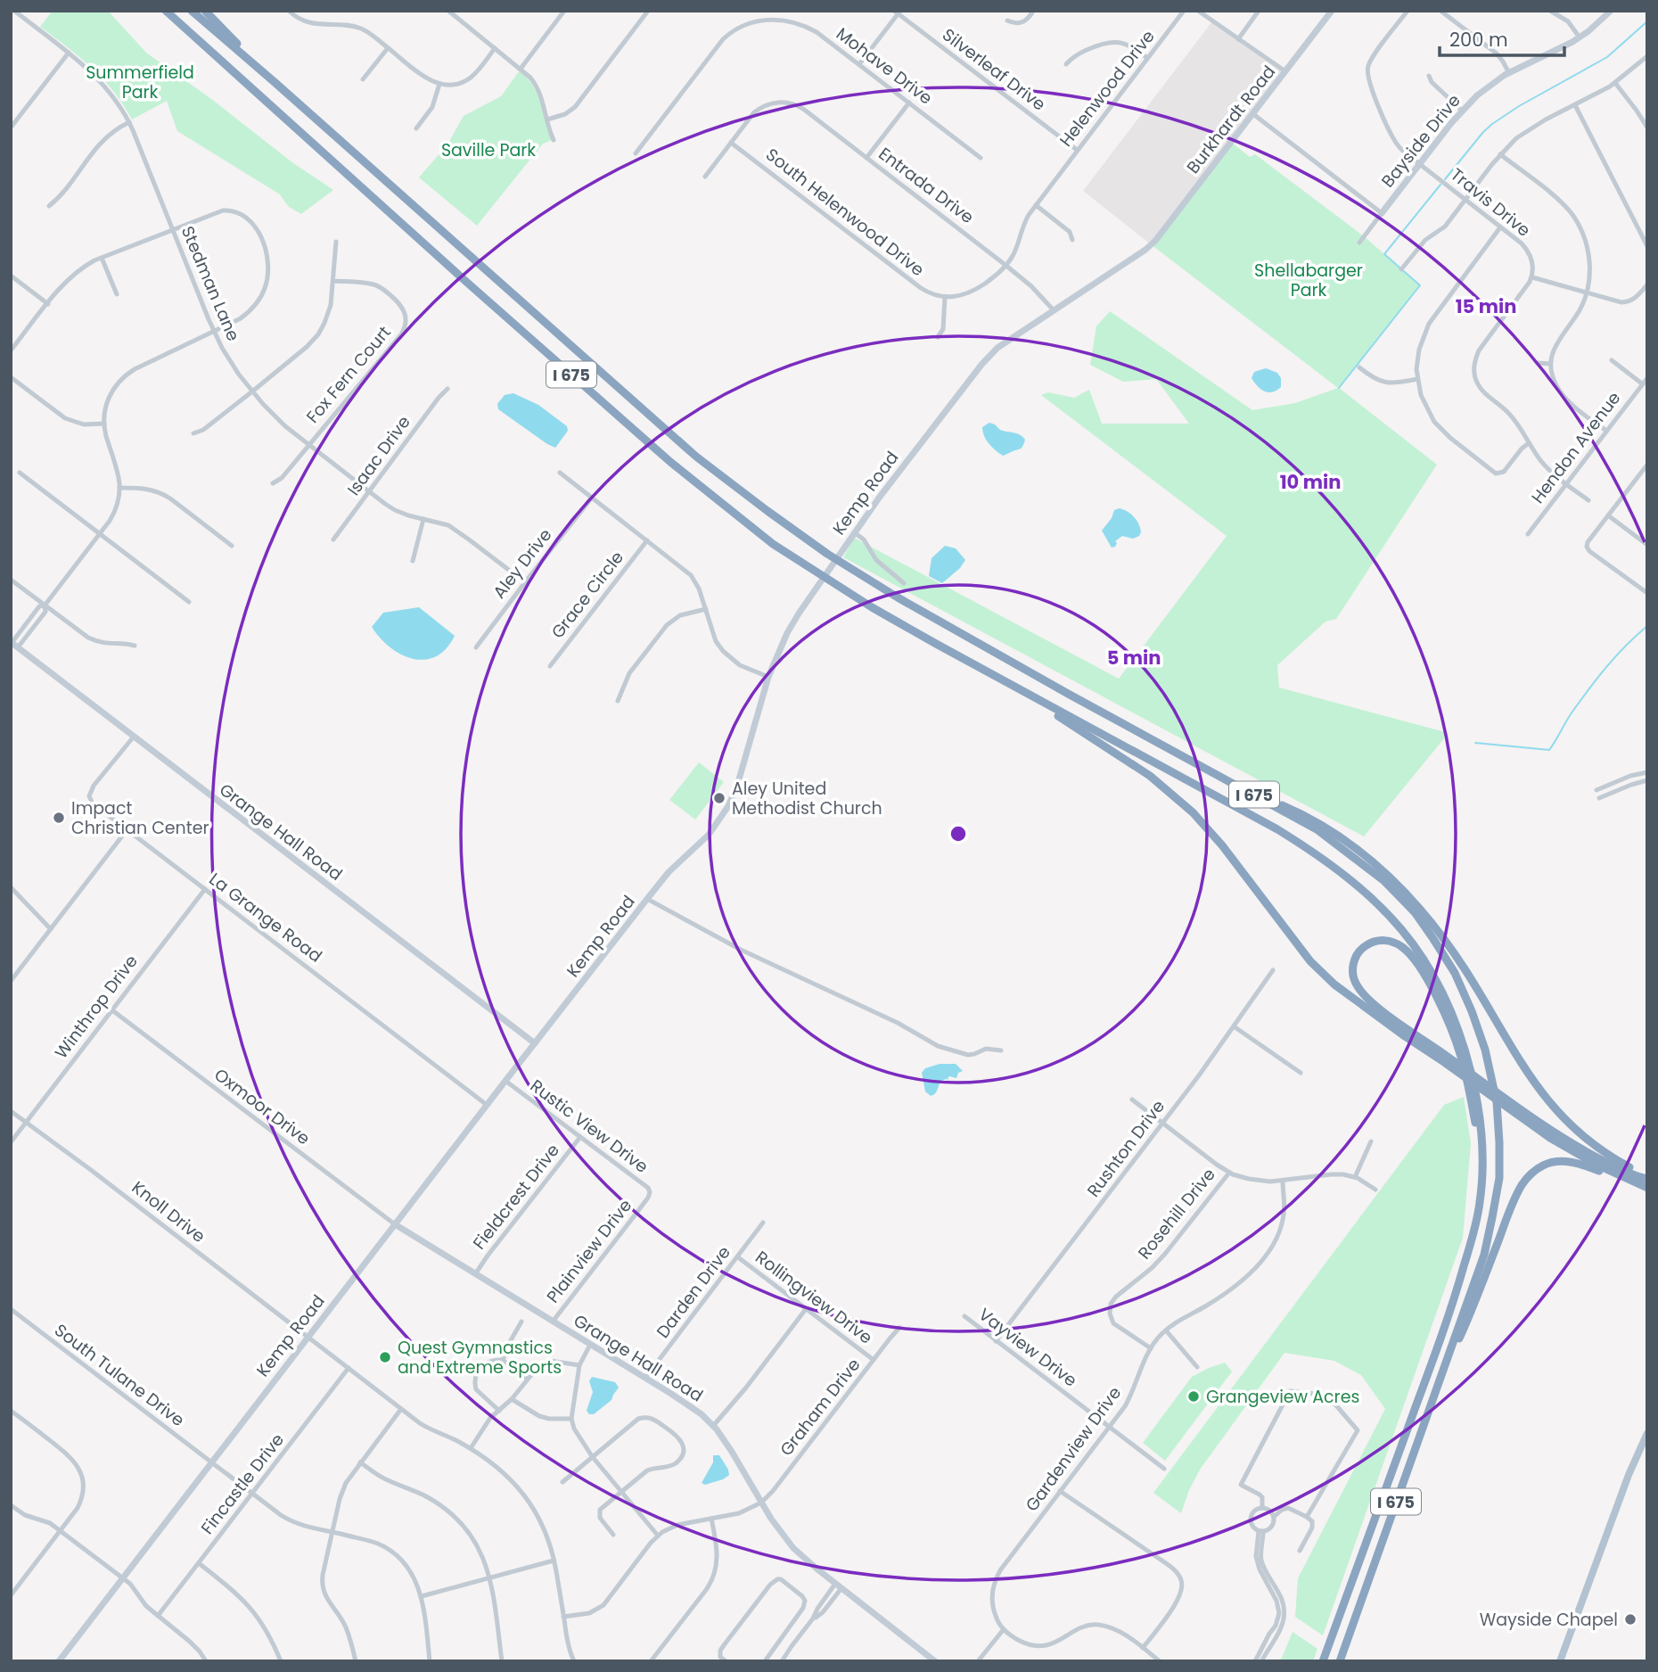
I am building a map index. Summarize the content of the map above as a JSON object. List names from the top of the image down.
{
  "streets": {
    "highway": ["I 675"],
    "main road": [
      "Burkhardt Road",
      "Bayside Drive",
      "Kemp Road",
      "Grange Hall Road"
    ],
    "street": [
      "Mohave Drive",
      "Silverleaf Drive",
      "Helenwood Drive",
      "Entrada Drive",
      "Travis Drive",
      "South Helenwood Drive",
      "Stedman Lane",
      "Fox Fern Court",
      "Hendon Avenue",
      "Isaac Drive",
      "Aley Drive",
      "Grace Circle",
      "La Grange Road",
      "Winthrop Drive",
      "Oxmoor Drive",
      "Rustic View Drive",
      "Rushton Drive",
      "Fieldcrest Drive",
      "Knoll Drive",
      "Rosehill Drive",
      "Plainview Drive",
      "Darden Drive",
      "Rollingview Drive",
      "Vayview Drive",
      "South Tulane Drive",
      "Graham Drive",
      "Gardenview Drive",
      "Fincastle Drive"
    ]
  },
  "crossings": [
    ["Silverleaf Drive", "Helenwood Drive"],
    ["Helenwood Drive", "Entrada Drive"],
    ["Burkhardt Road", "Kemp Road"],
    ["Bayside Drive", "Travis Drive"],
    ["Entrada Drive", "South Helenwood Drive"],
    ["Entrada Drive", "Kemp Road"],
    ["Stedman Lane", "Fox Fern Court"],
    ["Stedman Lane", "Isaac Drive"],
    ["Stedman Lane", "Aley Drive"],
    ["Kemp Road", "Grange Hall Road"],
    ["Kemp Road", "La Grange Road"],
    ["Kemp Road", "Oxmoor Drive"],
    ["Kemp Road", "Rustic View Drive"],
    ["Kemp Road", "Knoll Drive"],
    ["Kemp Road", "South Tulane Drive"],
    ["Grange Hall Road", "La Grange Road"],
    ["Grange Hall Road", "Oxmoor Drive"],
    ["Grange Hall Road", "Fieldcrest Drive"],
    ["Grange Hall Road", "Plainview Drive"],
    ["Grange Hall Road", "Darden Drive"],
    ["Grange Hall Road", "Graham Drive"],
    ["La Grange Road", "Winthrop Drive"],
    ["Winthrop Drive", "Oxmoor Drive"],
    ["Winthrop Drive", "Knoll Drive"],
    ["Rustic View Drive", "Fieldcrest Drive"],
    ["Rustic View Drive", "Plainview Drive"],
    ["Rushton Drive", "Vayview Drive"],
    ["Knoll Drive", "Fincastle Drive"],
    ["Rosehill Drive", "Gardenview Drive"],
    ["Darden Drive", "Rollingview Drive"],
    ["Rollingview Drive", "Graham Drive"],
    ["Vayview Drive", "Gardenview Drive"],
    ["South Tulane Drive", "Fincastle Drive"]
  ],
  "parks": ["Summerfield Park", "Saville Park", "Shellabarger Park"],
  "places": [
    "Aley United Methodist Church",
    "Impact Christian Center",
    "Quest Gymnastics and Extreme Sports",
    "Grangeview Acres",
    "Wayside Chapel"
  ],
  "scale_bar": "200 m",
  "rings": ["15 min", "10 min", "5 min"]
}
